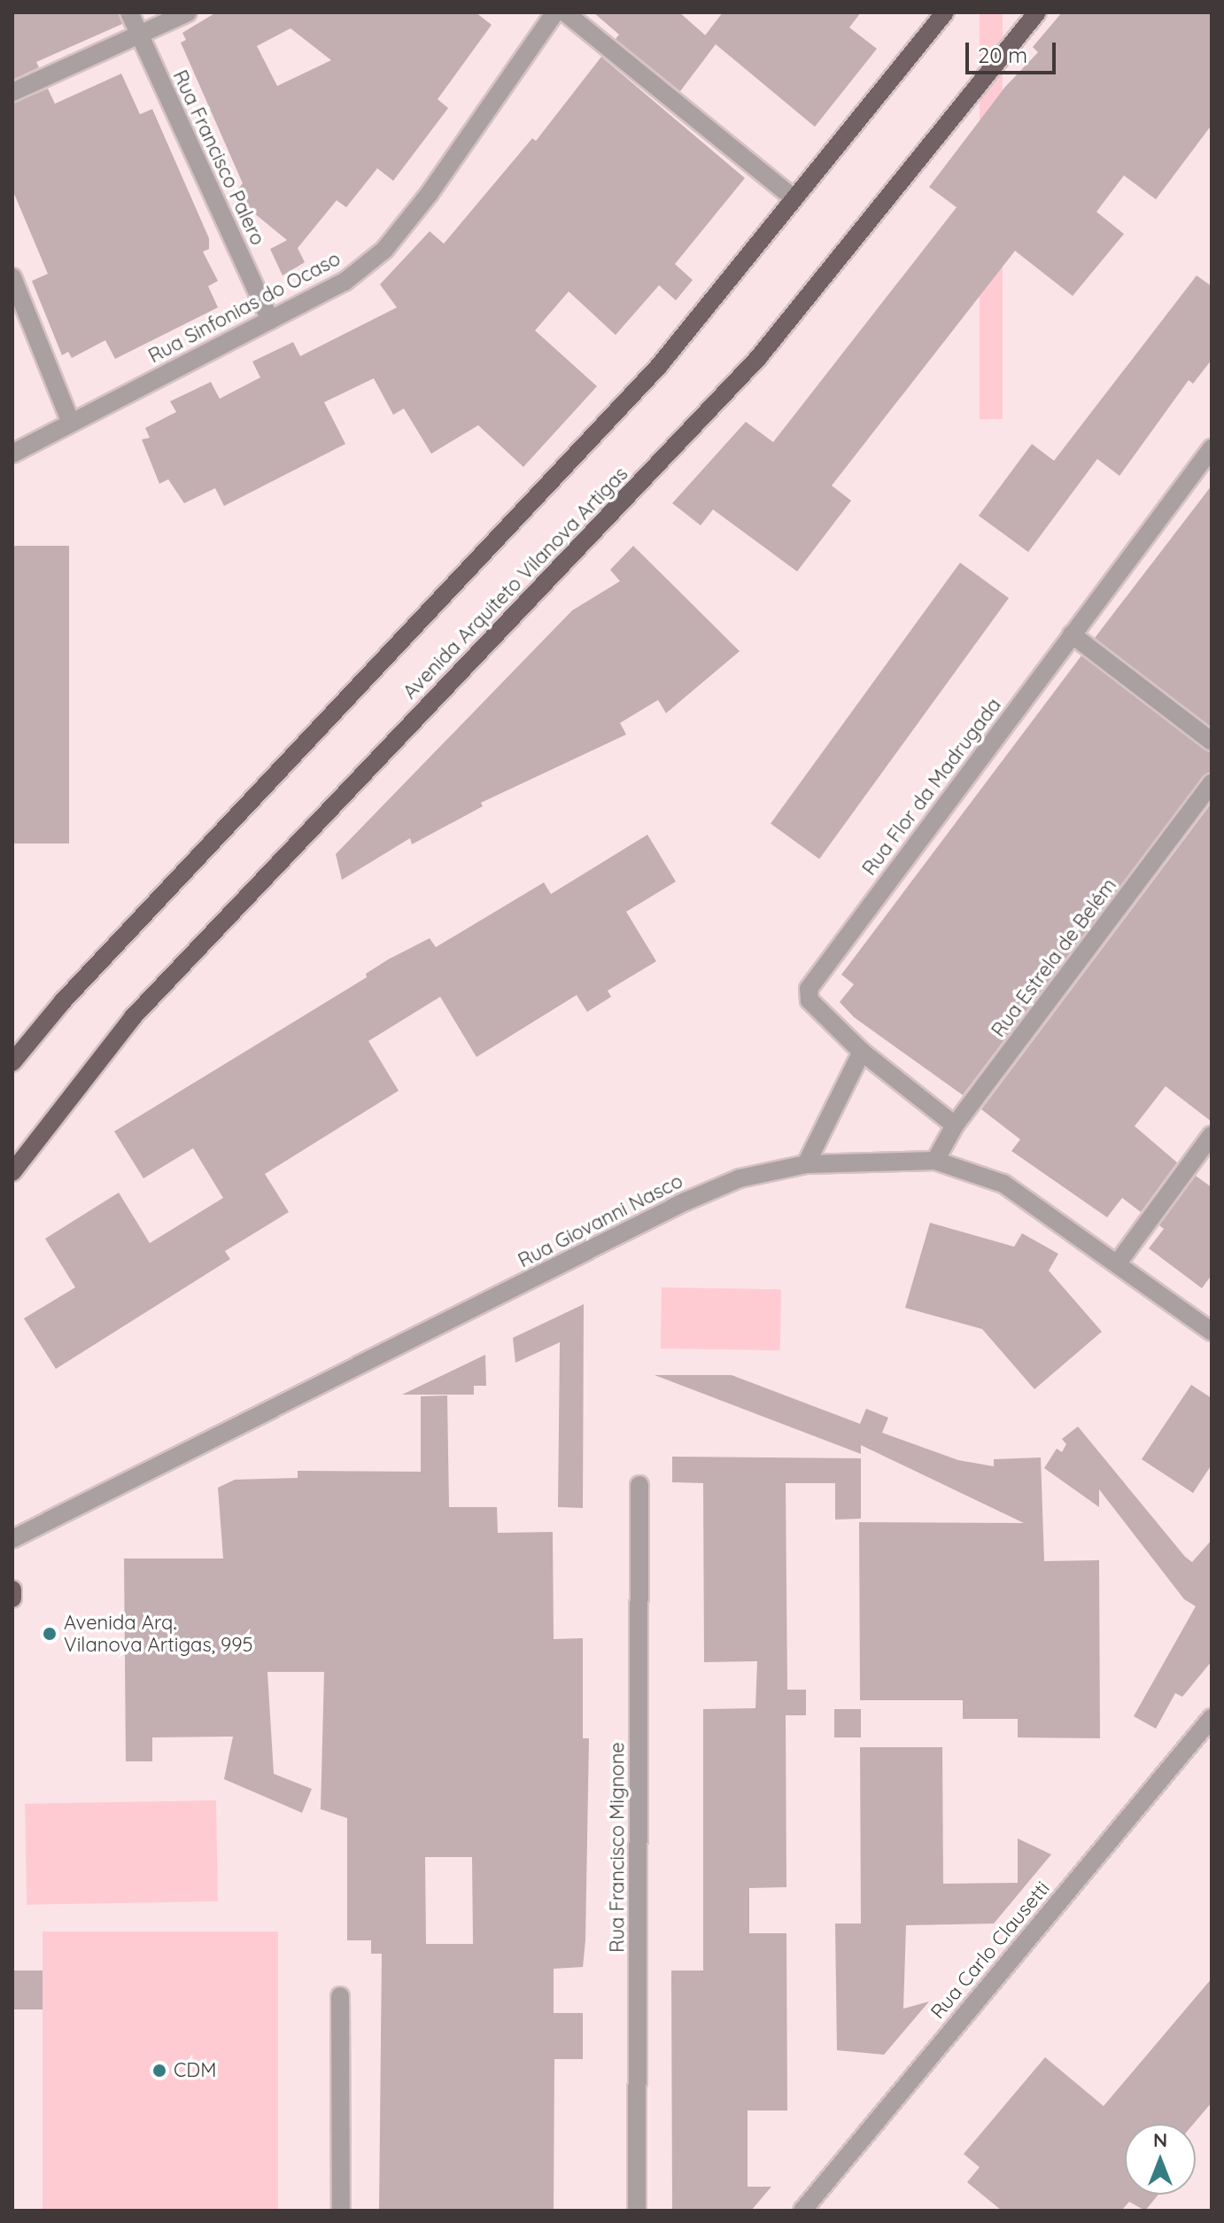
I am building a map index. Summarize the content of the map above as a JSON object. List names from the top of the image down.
{
  "streets": {
    "main road": ["Avenida Arquiteto Vilanova Artigas"],
    "street": [
      "Rua Francisco Palero",
      "Rua Sinfonias do Ocaso",
      "Rua Flor da Madrugada",
      "Rua Estrela de Belém",
      "Rua Giovanni Nasco",
      "Rua Francisco Mignone",
      "Rua Carlo Clausetti"
    ]
  },
  "crossings": [
    ["Rua Francisco Palero", "Rua Sinfonias do Ocaso"],
    ["Rua Flor da Madrugada", "Rua Estrela de Belém"],
    ["Rua Estrela de Belém", "Rua Giovanni Nasco"]
  ],
  "places": ["Avenida Arq. Vilanova Artigas, 995", "CDM"],
  "scale_bar": "20 m",
  "north": "top"
}
